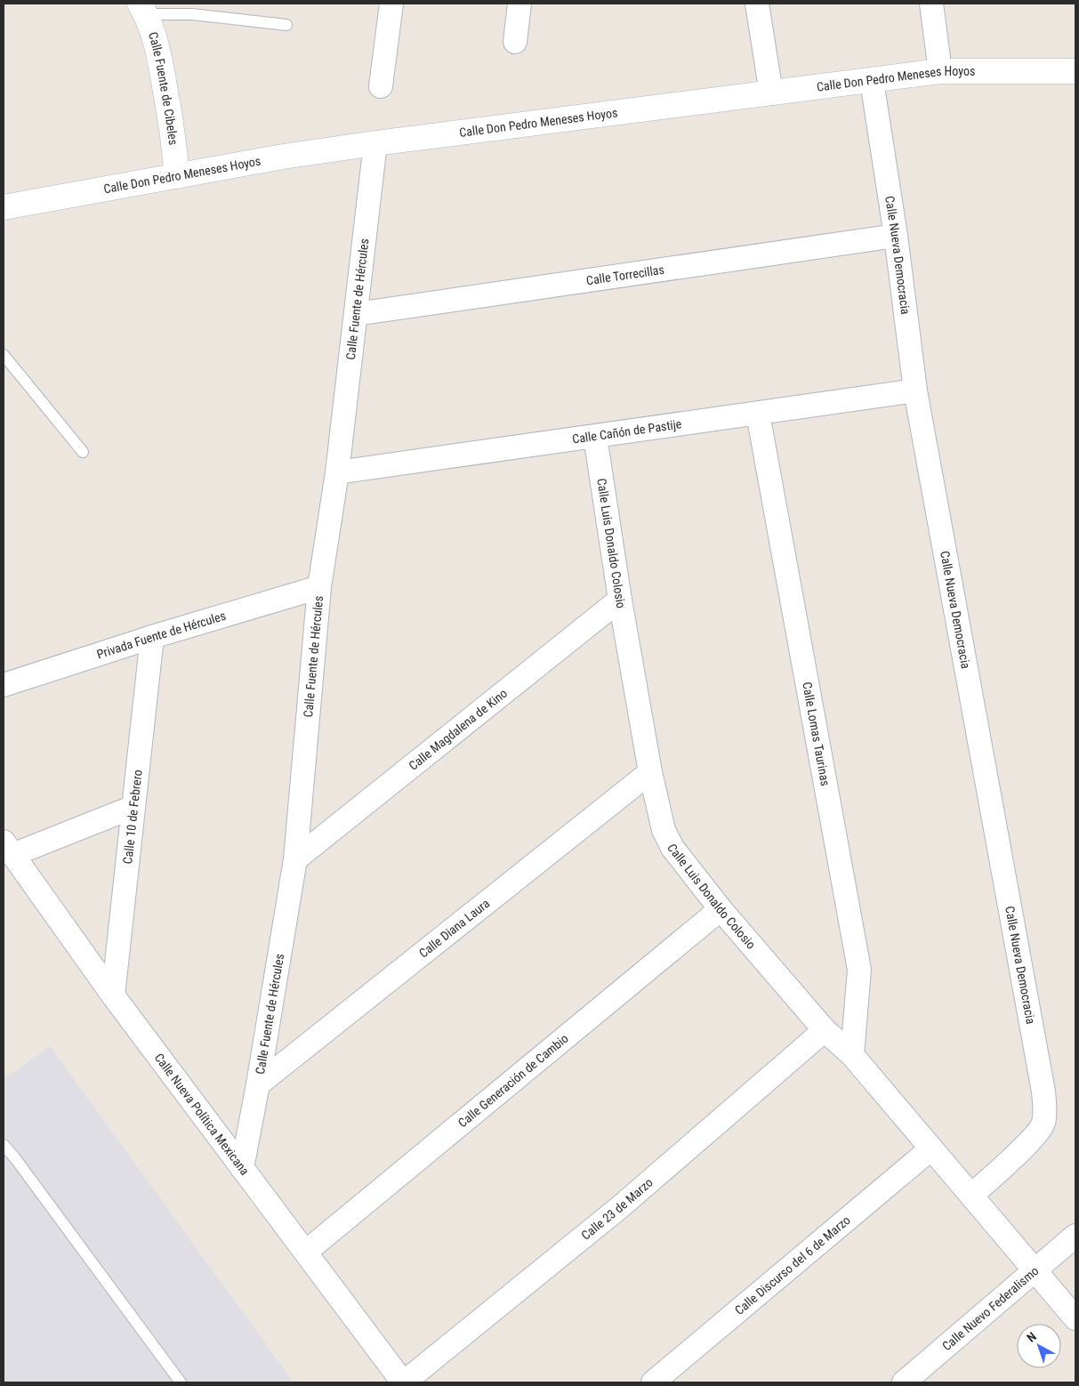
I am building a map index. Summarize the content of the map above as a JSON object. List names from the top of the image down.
{
  "streets": {
    "street": [
      "Calle Don Pedro Meneses Hoyos",
      "Calle Fuente de Cibeles",
      "Calle Nueva Democracia",
      "Calle Torrecillas",
      "Calle Fuente de Hércules",
      "Calle Cañón de Pastije",
      "Calle Luis Donaldo Colosio",
      "Privada Fuente de Hércules",
      "Calle Magdalena de Kino",
      "Calle Lomas Taurinas",
      "Calle 10 de Febrero",
      "Calle Diana Laura",
      "Calle Generación de Cambio",
      "Calle Nueva Política Mexicana",
      "Calle 23 de Marzo",
      "Calle Discurso del 6 de Marzo",
      "Calle Nuevo Federalismo"
    ]
  },
  "crossings": [
    ["Calle Don Pedro Meneses Hoyos", "Calle Fuente de Cibeles"],
    ["Calle Don Pedro Meneses Hoyos", "Calle Nueva Democracia"],
    ["Calle Don Pedro Meneses Hoyos", "Calle Fuente de Hércules"],
    ["Calle Nueva Democracia", "Calle Torrecillas"],
    ["Calle Nueva Democracia", "Calle Cañón de Pastije"],
    ["Calle Nueva Democracia", "Calle Luis Donaldo Colosio"],
    ["Calle Torrecillas", "Calle Fuente de Hércules"],
    ["Calle Fuente de Hércules", "Calle Cañón de Pastije"],
    ["Calle Fuente de Hércules", "Privada Fuente de Hércules"],
    ["Calle Fuente de Hércules", "Calle Magdalena de Kino"],
    ["Calle Fuente de Hércules", "Calle Diana Laura"],
    ["Calle Fuente de Hércules", "Calle Nueva Política Mexicana"],
    ["Calle Cañón de Pastije", "Calle Luis Donaldo Colosio"],
    ["Calle Cañón de Pastije", "Calle Lomas Taurinas"],
    ["Calle Luis Donaldo Colosio", "Calle Magdalena de Kino"],
    ["Calle Luis Donaldo Colosio", "Calle Lomas Taurinas"],
    ["Calle Luis Donaldo Colosio", "Calle Diana Laura"],
    ["Calle Luis Donaldo Colosio", "Calle Generación de Cambio"],
    ["Calle Luis Donaldo Colosio", "Calle 23 de Marzo"],
    ["Calle Luis Donaldo Colosio", "Calle Discurso del 6 de Marzo"],
    ["Calle Luis Donaldo Colosio", "Calle Nuevo Federalismo"],
    ["Privada Fuente de Hércules", "Calle 10 de Febrero"],
    ["Calle 10 de Febrero", "Calle Nueva Política Mexicana"],
    ["Calle Generación de Cambio", "Calle Nueva Política Mexicana"],
    ["Calle Nueva Política Mexicana", "Calle 23 de Marzo"]
  ],
  "north": "top left"
}
